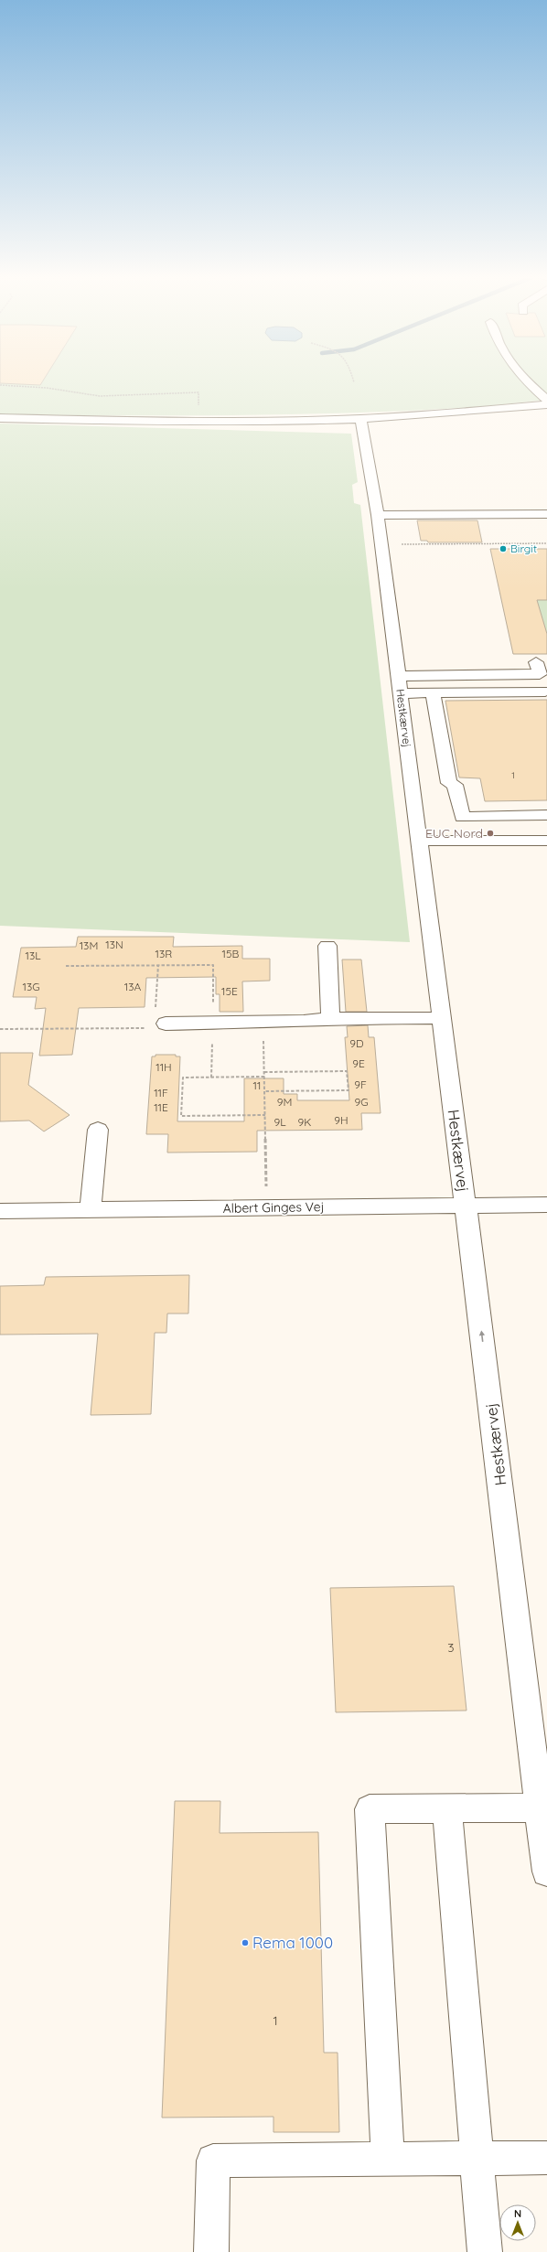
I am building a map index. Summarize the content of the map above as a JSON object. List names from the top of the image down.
{
  "streets": {
    "street": ["Hestkærvej", "Albert Ginges Vej"]
  },
  "crossings": [
    ["Hestkærvej", "Albert Ginges Vej"]
  ],
  "one_way": ["Hestkærvej"],
  "places": ["Birgit", "EUC Nord", "Rema 1000"],
  "house_numbers": [
    "1",
    "13N",
    "13M",
    "13R",
    "15B",
    "13L",
    "13G",
    "13A",
    "15E",
    "9D",
    "9E",
    "11H",
    "9F",
    "11",
    "11F",
    "9M",
    "9G",
    "11E",
    "9H",
    "9L",
    "9K",
    "3",
    "1"
  ],
  "north": "top"
}
